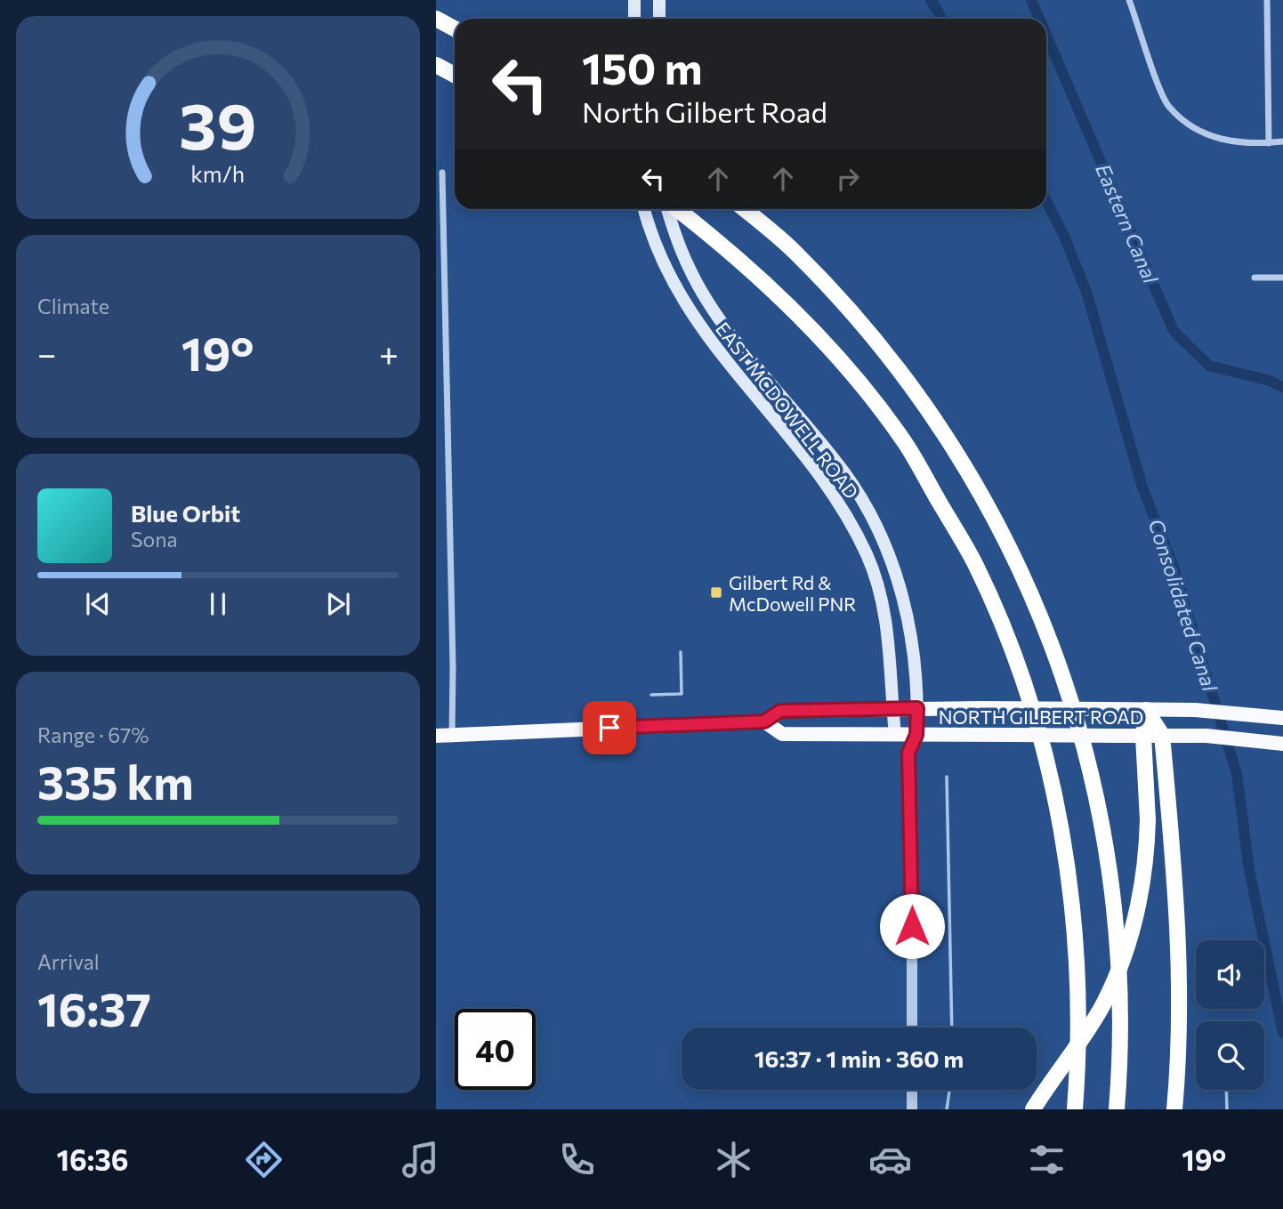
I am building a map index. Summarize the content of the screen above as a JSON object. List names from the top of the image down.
{
  "streets": {
    "main road": ["EAST MCDOWELL ROAD", "NORTH GILBERT ROAD"]
  },
  "crossings": [
    ["EAST MCDOWELL ROAD", "NORTH GILBERT ROAD"]
  ],
  "water": ["Eastern Canal", "Consolidated Canal"],
  "places": {
    "transit": ["Gilbert Rd & McDowell PNR"]
  },
  "page": {
    "turn": ["150 m", "North Gilbert Road"],
    "tile": [
      "Climate",
      ["Range · 67%", "335 km"],
      ["Arrival", "16:37"]
    ],
    "heat": ["−", "19°", "+"],
    "song": ["Blue Orbit", "Sona"],
    "limit": "40",
    "trip": "16:37 · 1 min · 360 m",
    "tabs": ["16:36", "19°"],
    "gauge": ["39", "km/h"]
  }
}
